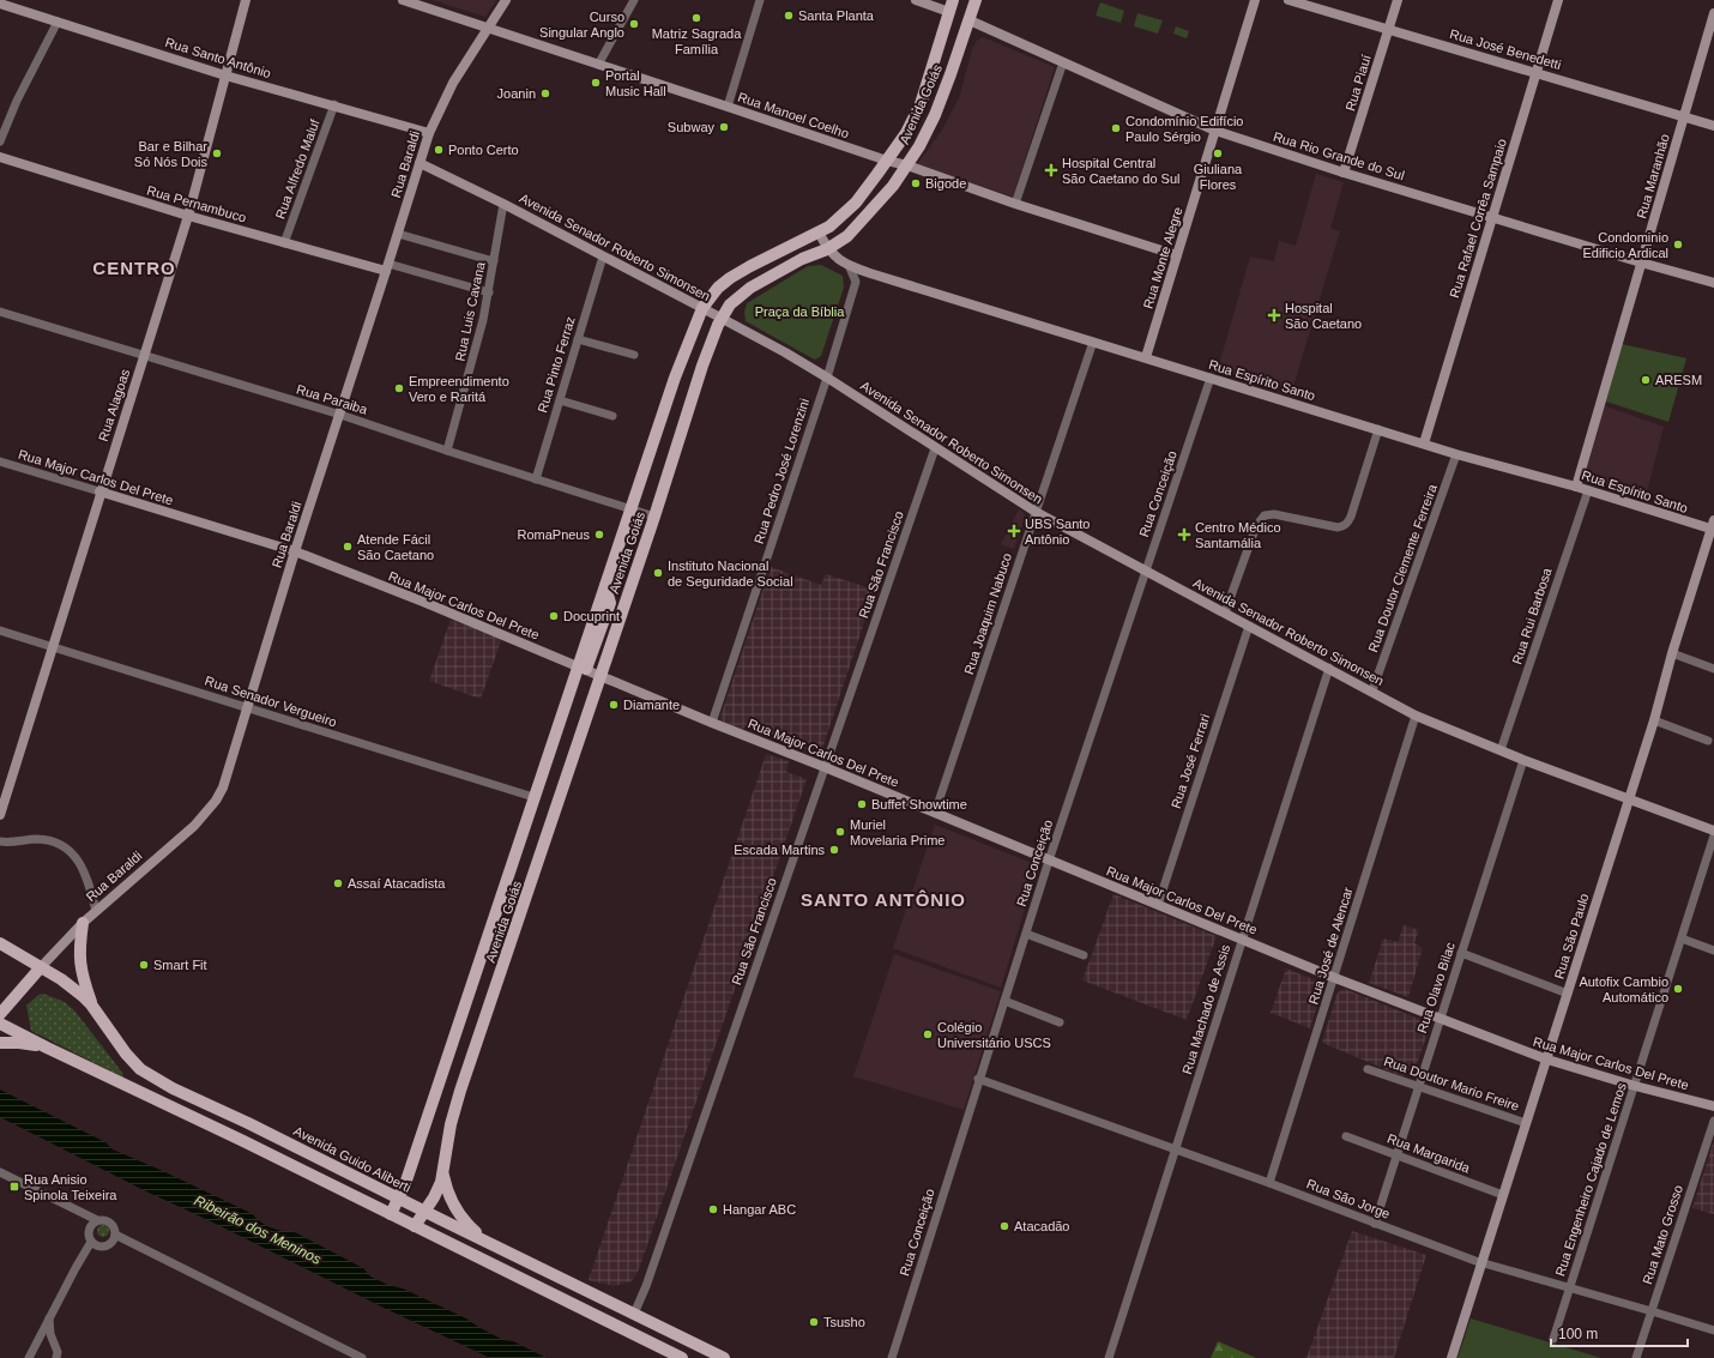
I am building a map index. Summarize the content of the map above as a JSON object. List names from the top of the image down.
{
  "streets": {
    "main road": ["Avenida Goiás", "Rua Baraldi", "Avenida Guido Aliberti"],
    "street": [
      "Rua José Benedetti",
      "Rua Santo Antônio",
      "Rua Piauí",
      "Rua Manoel Coelho",
      "Rua Rio Grande do Sul",
      "Rua Alfredo Maluf",
      "Rua Maranhão",
      "Rua Pernambuco",
      "Rua Rafael Corrêa Sampaio",
      "Avenida Senador Roberto Simonsen",
      "Rua Monte Alegre",
      "Rua Luis Cavana",
      "Rua Pinto Ferraz",
      "Rua Espírito Santo",
      "Rua Paraiba",
      "Rua Alagoas",
      "Rua Pedro José Lorenzini",
      "Rua Major Carlos Del Prete",
      "Rua Conceição",
      "Rua São Francisco",
      "Rua Doutor Clemente Ferreira",
      "Rua Joaquim Nabuco",
      "Rua Rui Barbosa",
      "Rua Senador Vergueiro",
      "Rua José Ferrari",
      "Rua São Paulo",
      "Rua José de Alencar",
      "Rua Olavo Bilac",
      "Rua Machado de Assis",
      "Rua Doutor Mario Freire",
      "Rua Margarida",
      "Rua Engenheiro Cajado de Lemos",
      "Rua São Jorge",
      "Rua Mato Grosso"
    ]
  },
  "crossings": [
    ["Rua José Benedetti", "Rua Piauí"],
    ["Rua José Benedetti", "Rua Maranhão"],
    ["Rua José Benedetti", "Rua Rafael Corrêa Sampaio"],
    ["Rua Santo Antônio", "Rua Baraldi"],
    ["Rua Santo Antônio", "Rua Alfredo Maluf"],
    ["Rua Santo Antônio", "Rua Alagoas"],
    ["Rua Piauí", "Rua Rio Grande do Sul"],
    ["Avenida Goiás", "Rua Manoel Coelho"],
    ["Avenida Goiás", "Rua Rio Grande do Sul"],
    ["Avenida Goiás", "Avenida Senador Roberto Simonsen"],
    ["Avenida Goiás", "Rua Espírito Santo"],
    ["Avenida Goiás", "Rua Paraiba"],
    ["Avenida Goiás", "Rua Major Carlos Del Prete"],
    ["Avenida Goiás", "Rua Senador Vergueiro"],
    ["Avenida Goiás", "Avenida Guido Aliberti"],
    ["Rua Manoel Coelho", "Rua Baraldi"],
    ["Rua Manoel Coelho", "Rua Monte Alegre"],
    ["Rua Rio Grande do Sul", "Rua Maranhão"],
    ["Rua Rio Grande do Sul", "Rua Rafael Corrêa Sampaio"],
    ["Rua Rio Grande do Sul", "Rua Monte Alegre"],
    ["Rua Baraldi", "Rua Pernambuco"],
    ["Rua Baraldi", "Avenida Senador Roberto Simonsen"],
    ["Rua Baraldi", "Rua Paraiba"],
    ["Rua Baraldi", "Rua Major Carlos Del Prete"],
    ["Rua Baraldi", "Rua Senador Vergueiro"],
    ["Rua Baraldi", "Avenida Guido Aliberti"],
    ["Rua Alfredo Maluf", "Rua Pernambuco"],
    ["Rua Maranhão", "Rua Espírito Santo"],
    ["Rua Pernambuco", "Rua Alagoas"],
    ["Rua Rafael Corrêa Sampaio", "Rua Espírito Santo"],
    ["Avenida Senador Roberto Simonsen", "Rua Luis Cavana"],
    ["Avenida Senador Roberto Simonsen", "Rua Pinto Ferraz"],
    ["Avenida Senador Roberto Simonsen", "Rua Pedro José Lorenzini"],
    ["Avenida Senador Roberto Simonsen", "Rua Conceição"],
    ["Avenida Senador Roberto Simonsen", "Rua São Francisco"],
    ["Avenida Senador Roberto Simonsen", "Rua Doutor Clemente Ferreira"],
    ["Avenida Senador Roberto Simonsen", "Rua Joaquim Nabuco"],
    ["Avenida Senador Roberto Simonsen", "Rua Rui Barbosa"],
    ["Avenida Senador Roberto Simonsen", "Rua José Ferrari"],
    ["Avenida Senador Roberto Simonsen", "Rua São Paulo"],
    ["Avenida Senador Roberto Simonsen", "Rua José de Alencar"],
    ["Avenida Senador Roberto Simonsen", "Rua Olavo Bilac"],
    ["Avenida Senador Roberto Simonsen", "Rua Machado de Assis"],
    ["Rua Monte Alegre", "Rua Espírito Santo"],
    ["Rua Luis Cavana", "Rua Paraiba"],
    ["Rua Pinto Ferraz", "Rua Paraiba"],
    ["Rua Espírito Santo", "Rua Conceição"],
    ["Rua Espírito Santo", "Rua Doutor Clemente Ferreira"],
    ["Rua Espírito Santo", "Rua Joaquim Nabuco"],
    ["Rua Espírito Santo", "Rua Rui Barbosa"],
    ["Rua Espírito Santo", "Rua São Paulo"],
    ["Rua Paraiba", "Rua Alagoas"],
    ["Rua Alagoas", "Rua Major Carlos Del Prete"],
    ["Rua Alagoas", "Rua Senador Vergueiro"],
    ["Rua Pedro José Lorenzini", "Rua Major Carlos Del Prete"],
    ["Rua Major Carlos Del Prete", "Rua Conceição"],
    ["Rua Major Carlos Del Prete", "Rua São Francisco"],
    ["Rua Major Carlos Del Prete", "Rua Joaquim Nabuco"],
    ["Rua Major Carlos Del Prete", "Rua José Ferrari"],
    ["Rua Major Carlos Del Prete", "Rua São Paulo"],
    ["Rua Major Carlos Del Prete", "Rua José de Alencar"],
    ["Rua Major Carlos Del Prete", "Rua Olavo Bilac"],
    ["Rua Major Carlos Del Prete", "Rua Machado de Assis"],
    ["Rua Major Carlos Del Prete", "Rua Engenheiro Cajado de Lemos"],
    ["Rua Conceição", "Rua São Jorge"],
    ["Rua São Francisco", "Avenida Guido Aliberti"],
    ["Rua São Paulo", "Rua Doutor Mario Freire"],
    ["Rua São Paulo", "Rua Margarida"],
    ["Rua São Paulo", "Rua São Jorge"],
    ["Rua José de Alencar", "Rua São Jorge"],
    ["Rua Olavo Bilac", "Rua Doutor Mario Freire"],
    ["Rua Olavo Bilac", "Rua Margarida"],
    ["Rua Olavo Bilac", "Rua São Jorge"],
    ["Rua Machado de Assis", "Rua São Jorge"],
    ["Rua Engenheiro Cajado de Lemos", "Rua São Jorge"],
    ["Rua São Jorge", "Rua Mato Grosso"]
  ],
  "districts": ["CENTRO", "SANTO ANTÔNIO"],
  "water": ["Ribeirão dos Meninos"],
  "parks": ["Praça da Bíblia"],
  "places": {
    "other": [
      "Santa Planta",
      "Matriz Sagrada Família",
      "Curso Singular Anglo",
      "Portal Music Hall",
      "Joanin",
      "Subway",
      "Condomínio Edifício Paulo Sérgio",
      "Ponto Certo",
      "Bar e Bilhar Só Nós Dois",
      "Giuliana Flores",
      "Bigode",
      "Condominio Edificio Ardical",
      "ARESM",
      "Empreendimento Vero e Raritá",
      "RomaPneus",
      "Atende Fácil São Caetano",
      "Instituto Nacional de Seguridade Social",
      "Docuprint",
      "Diamante",
      "Buffet Showtime",
      "Muriel Movelaria Prime",
      "Escada Martins",
      "Assaí Atacadista",
      "Smart Fit",
      "Autofix Cambio Automático",
      "Colégio Universitário USCS",
      "Hangar ABC",
      "Atacadão",
      "Tsusho"
    ],
    "health": [
      "Hospital Central São Caetano do Sul",
      "Hospital São Caetano",
      "UBS Santo Antônio",
      "Centro Médico Santamália"
    ],
    "transit": ["Rua Anisio Spinola Teixeira"]
  },
  "scale_bar": "100 m"
}
